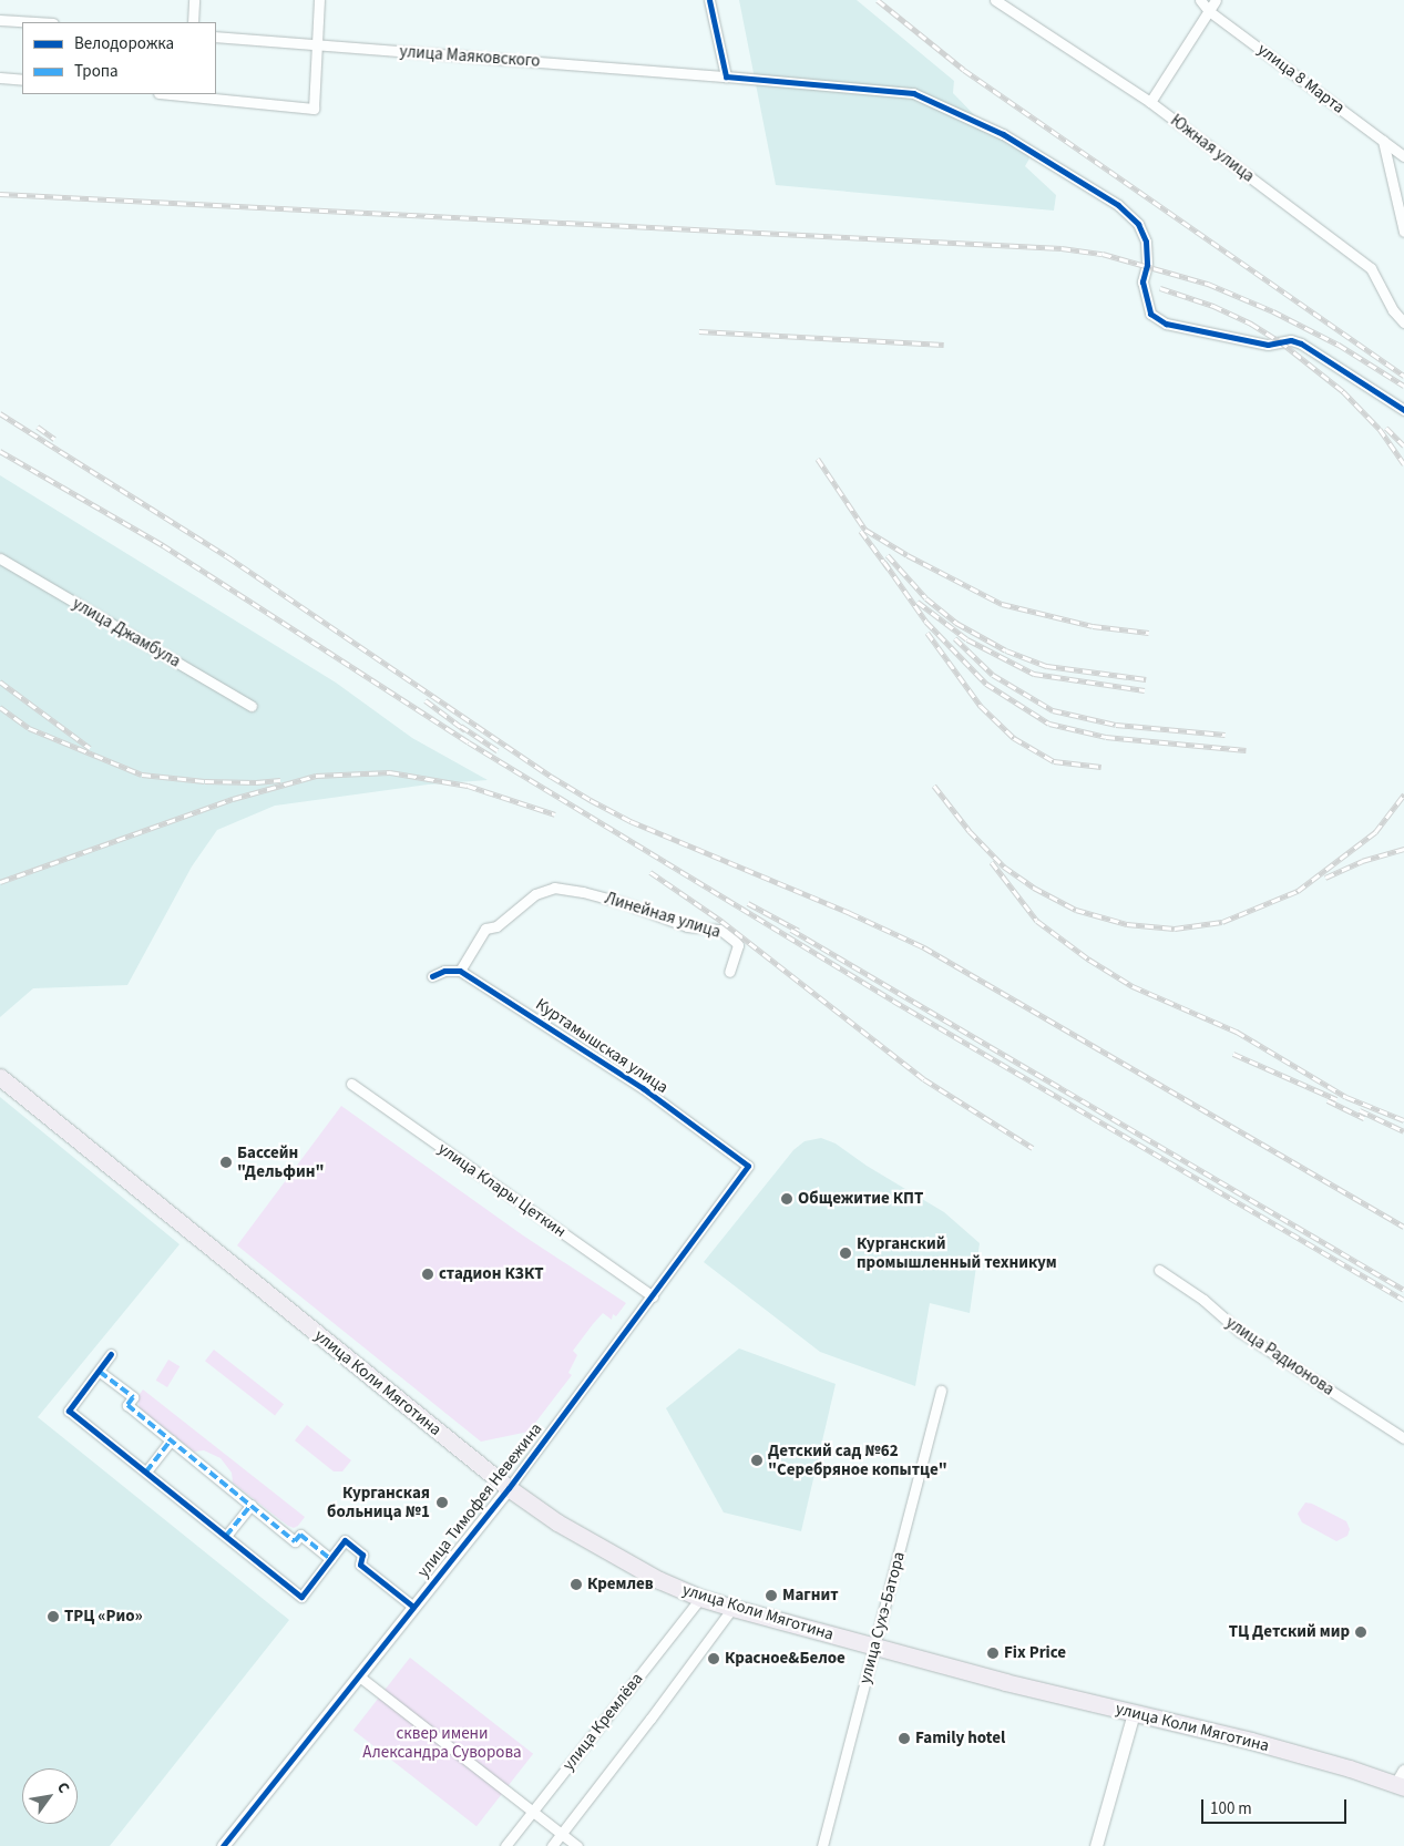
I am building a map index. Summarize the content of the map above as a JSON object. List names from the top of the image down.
{
  "streets": {
    "main road": ["улица Коли Мяготина"],
    "street": [
      "улица Маяковского",
      "улица 8 Марта",
      "Южная улица",
      "улица Джамбула",
      "Линейная улица",
      "Куртамышская улица",
      "улица Клары Цеткин",
      "улица Радионова",
      "улица Тимофея Невежина",
      "улица Сухэ-Батора",
      "улица Кремлёва"
    ]
  },
  "crossings": [
    ["Линейная улица", "Куртамышская улица"],
    ["Куртамышская улица", "улица Тимофея Невежина"],
    ["улица Клары Цеткин", "улица Тимофея Невежина"],
    ["улица Коли Мяготина", "улица Тимофея Невежина"],
    ["улица Коли Мяготина", "улица Сухэ-Батора"],
    ["улица Коли Мяготина", "улица Кремлёва"]
  ],
  "parks": ["сквер имени Александра Суворова"],
  "places": [
    "Бассейн \"Дельфин\"",
    "Общежитие КПТ",
    "Курганский промышленный техникум",
    "стадион КЗКТ",
    "Детский сад №62 \"Серебряное копытце\"",
    "Курганская больница №1",
    "Кремлев",
    "Магнит",
    "ТРЦ «Рио»",
    "ТЦ Детский мир",
    "Fix Price",
    "Красное&Белое",
    "Family hotel"
  ],
  "legend": ["Велодорожка", "Тропа"],
  "scale_bar": "100 m",
  "north": "top right"
}
